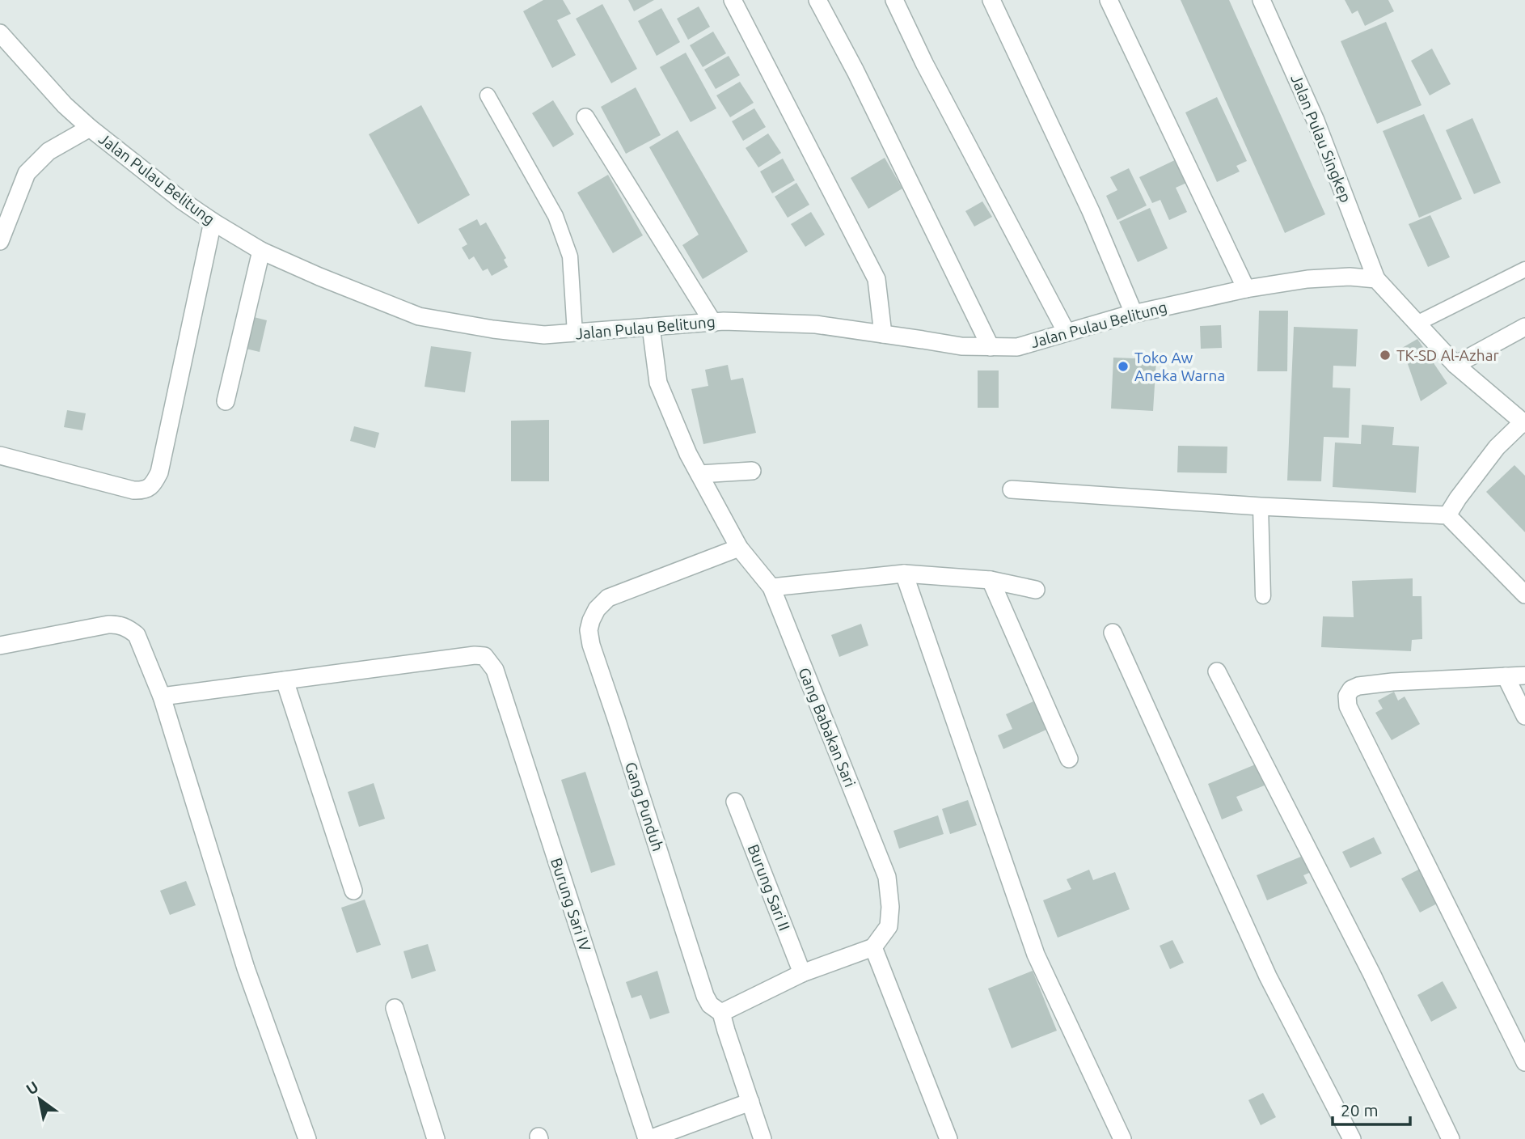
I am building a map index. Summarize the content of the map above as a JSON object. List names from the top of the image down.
{
  "streets": {
    "street": [
      "Jalan Pulau Singkep",
      "Jalan Pulau Belitung",
      "Gang Babakan Sari",
      "Gang Punduh",
      "Burung Sari II",
      "Burung Sari IV"
    ]
  },
  "crossings": [
    ["Jalan Pulau Singkep", "Jalan Pulau Belitung"],
    ["Jalan Pulau Belitung", "Gang Babakan Sari"],
    ["Gang Babakan Sari", "Gang Punduh"]
  ],
  "places": ["TK-SD Al-Azhar", "Toko Aw Aneka Warna"],
  "scale_bar": "20 m",
  "north": "top left"
}
